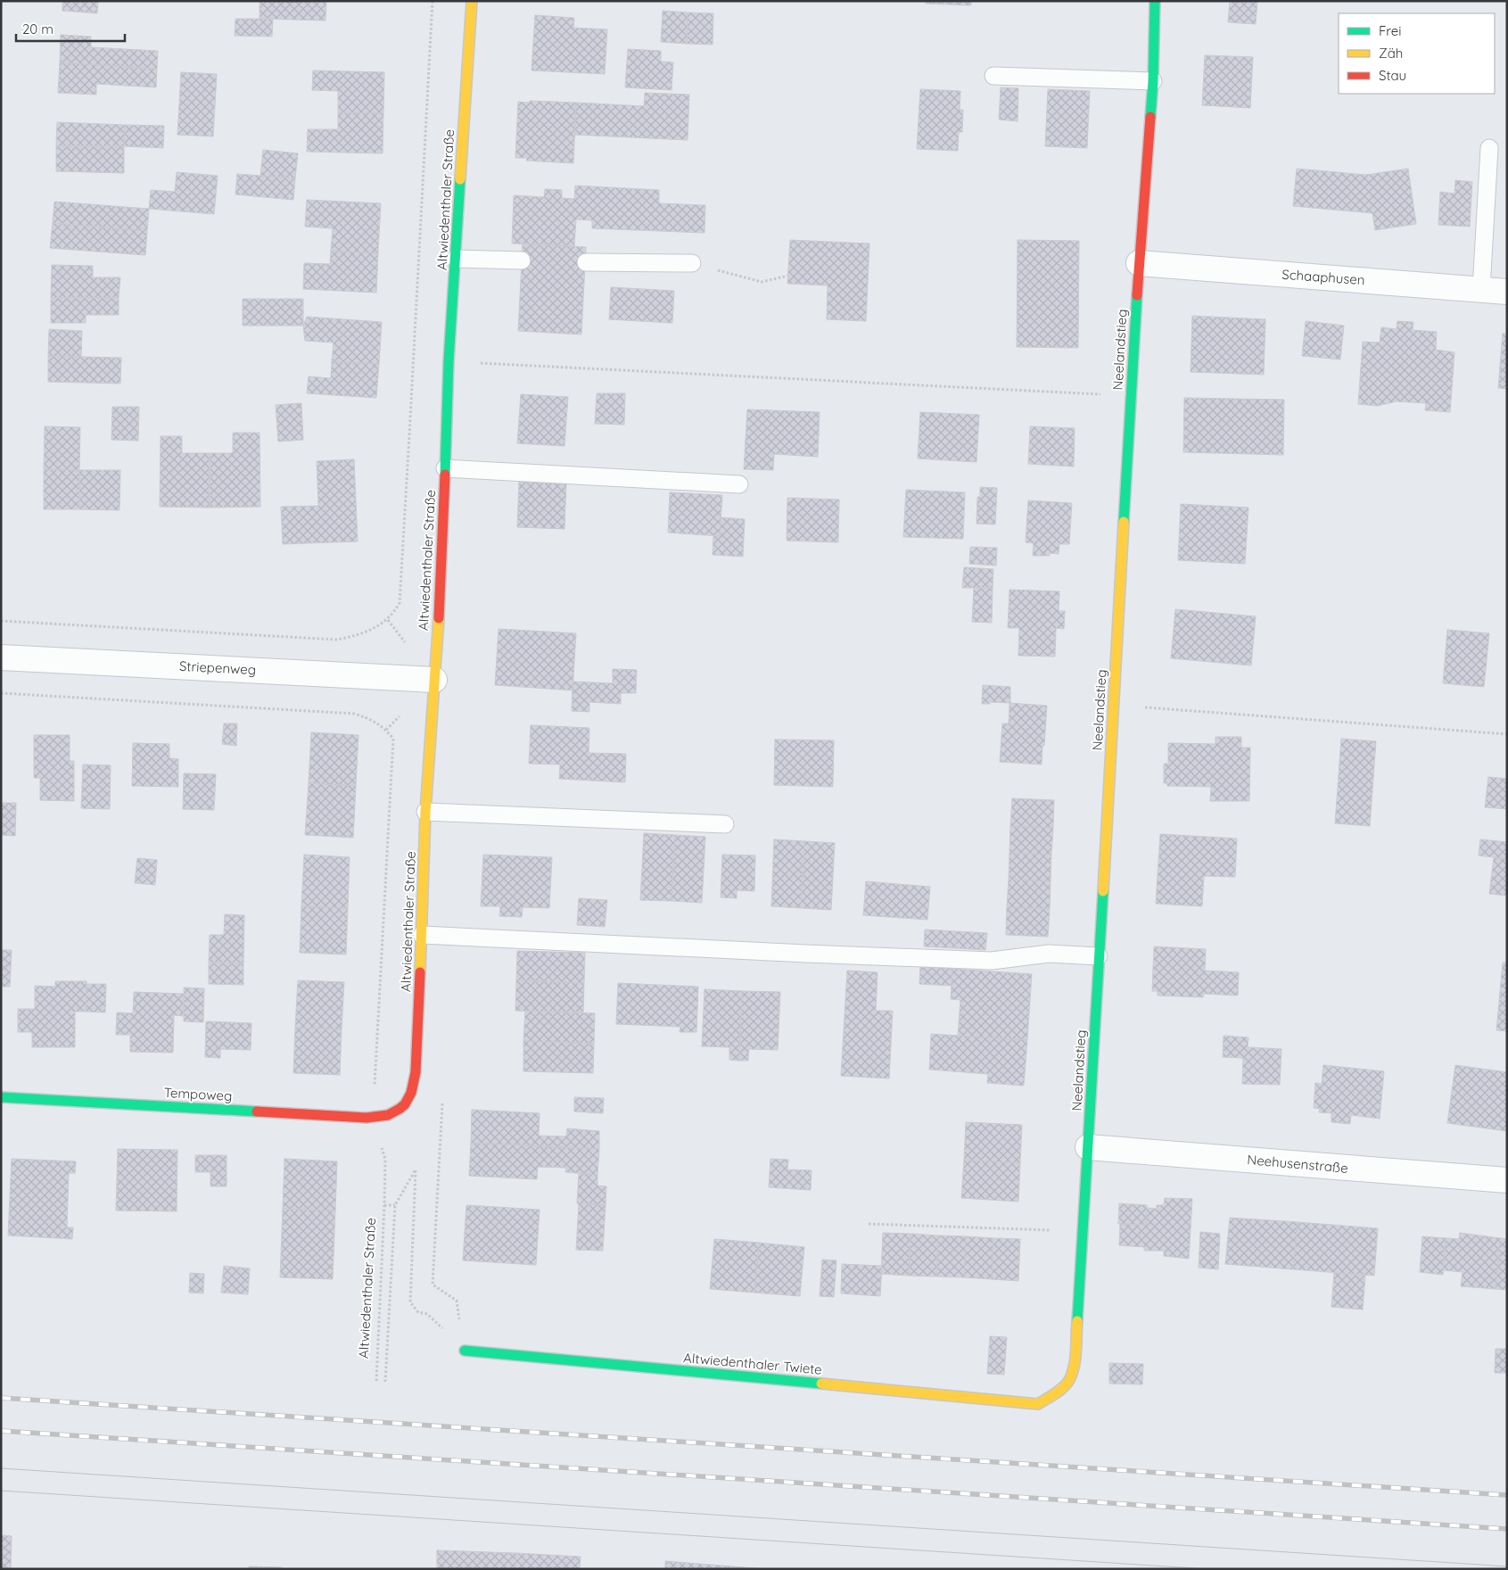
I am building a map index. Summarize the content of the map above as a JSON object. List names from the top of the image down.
{
  "streets": {
    "street": [
      "Altwiedenthaler Straße",
      "Schaaphusen",
      "Neelandstieg",
      "Striepenweg",
      "Tempoweg",
      "Neehusenstraße",
      "Altwiedenthaler Twiete"
    ]
  },
  "crossings": [
    ["Altwiedenthaler Straße", "Striepenweg"],
    ["Altwiedenthaler Straße", "Tempoweg"],
    ["Altwiedenthaler Straße", "Altwiedenthaler Twiete"],
    ["Schaaphusen", "Neelandstieg"],
    ["Neelandstieg", "Neehusenstraße"],
    ["Neelandstieg", "Altwiedenthaler Twiete"]
  ],
  "legend": ["Frei", "Zäh", "Stau"],
  "scale_bar": "20 m"
}
